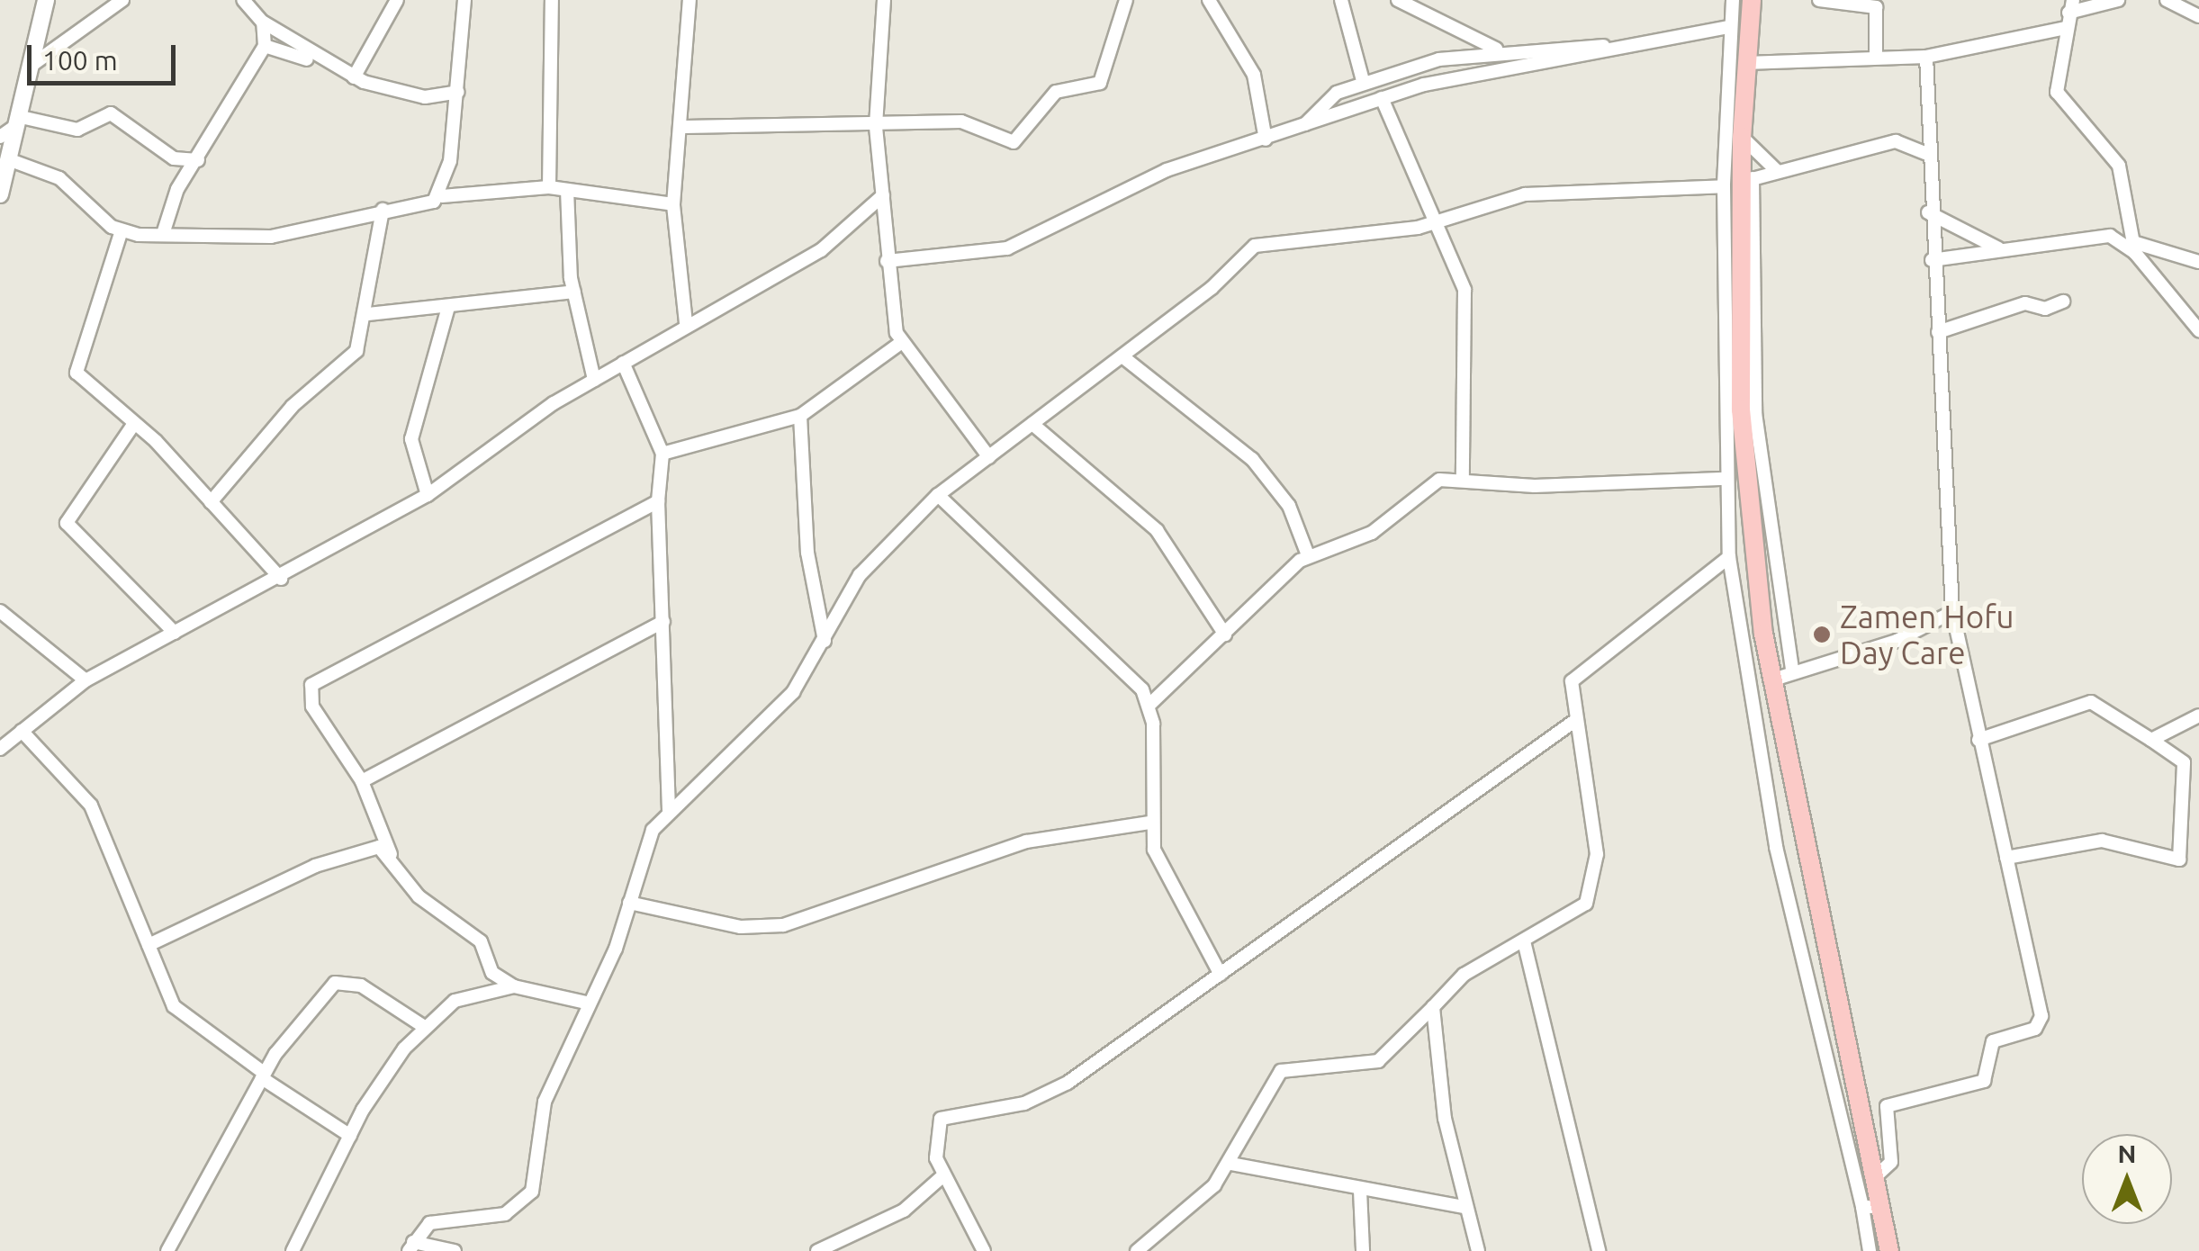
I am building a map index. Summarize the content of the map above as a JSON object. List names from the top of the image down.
{
  "places": ["Zamen Hofu Day Care"],
  "scale_bar": "100 m",
  "north": "top"
}
